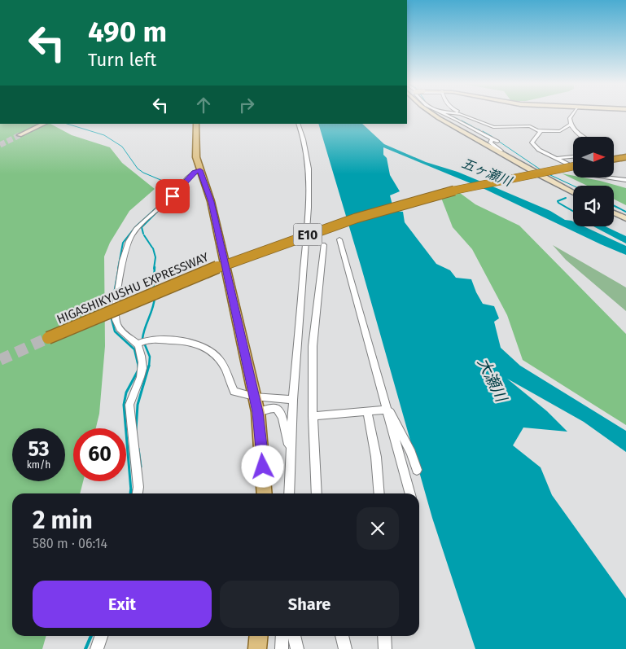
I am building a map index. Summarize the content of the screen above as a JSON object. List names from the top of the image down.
{
  "streets": {
    "highway": ["E10", "HIGASHIKYUSHU EXPRESSWAY"]
  },
  "water": ["五ヶ瀬川", "大瀬川"],
  "north": "right",
  "page": {
    "turn": ["490 m", "Turn left"],
    "speed": "53 km/h",
    "limit": "60",
    "heading": ["2 min", "580 m · 06:14"],
    "buttons": ["Exit", "Share"]
  }
}
